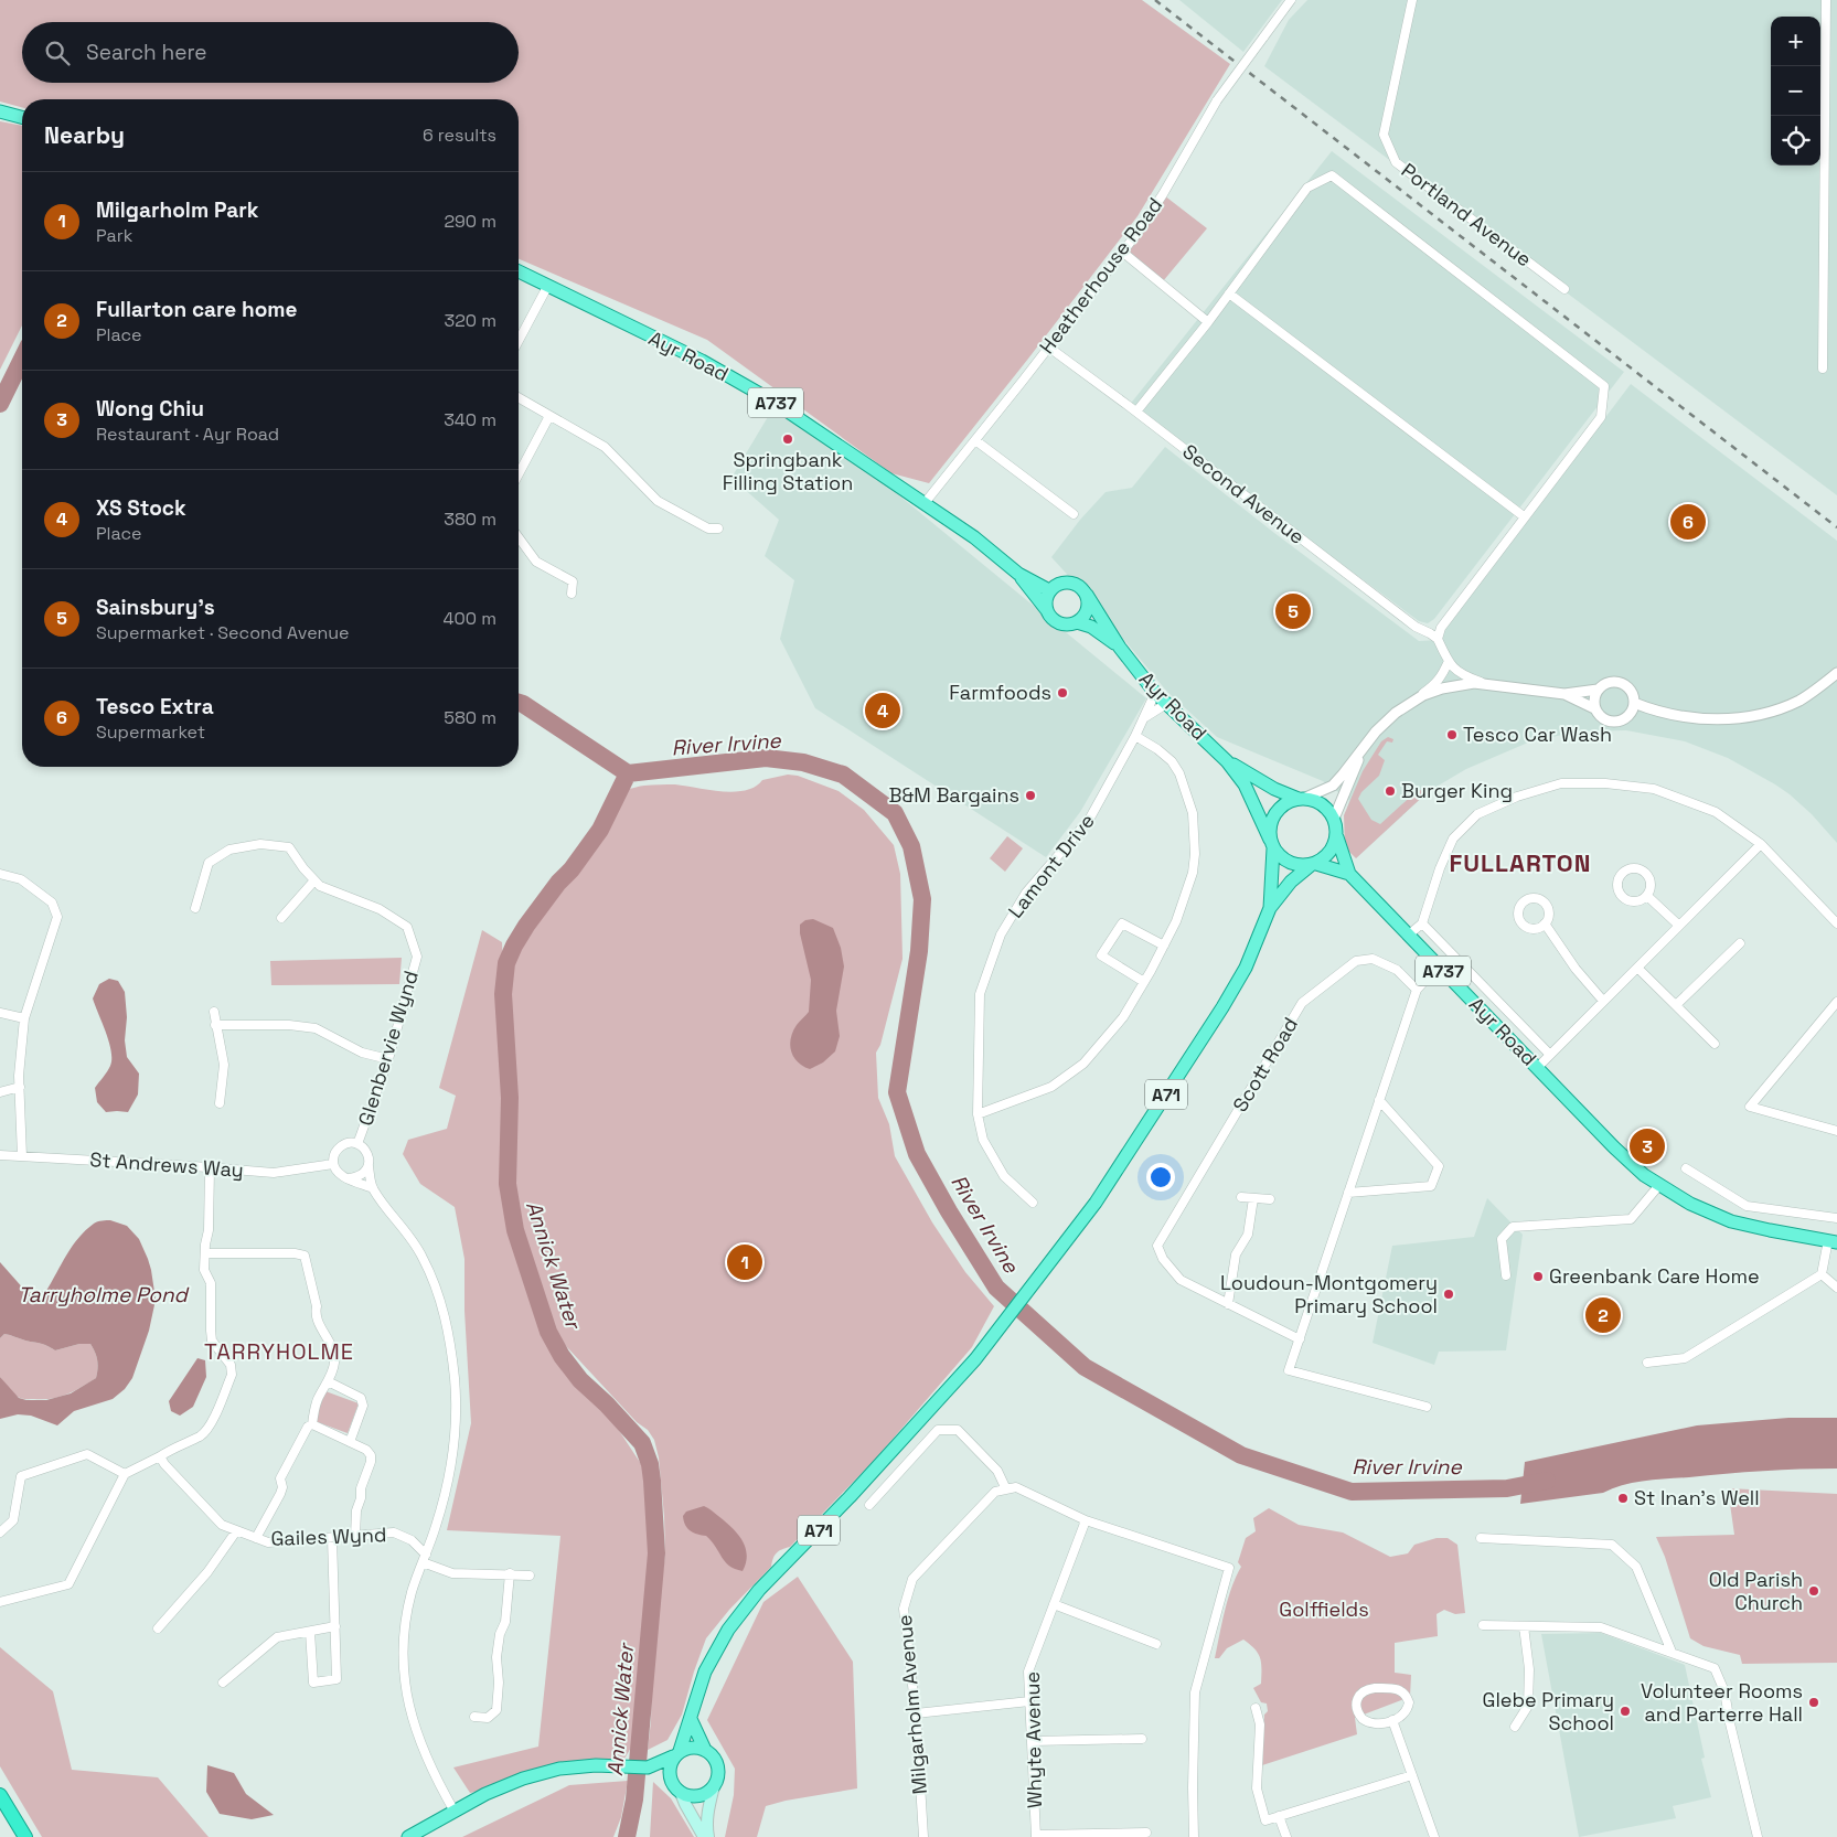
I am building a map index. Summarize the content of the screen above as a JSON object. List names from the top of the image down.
{
  "streets": {
    "main road": ["Ayr Road", "A737", "A71"],
    "street": [
      "Portland Avenue",
      "Heatherhouse Road",
      "Second Avenue",
      "Lamont Drive",
      "Glenbervie Wynd",
      "Scott Road",
      "St Andrews Way",
      "Gailes Wynd",
      "Milgarholm Avenue",
      "Whyte Avenue"
    ]
  },
  "crossings": [
    ["Heatherhouse Road", "Ayr Road"],
    ["Heatherhouse Road", "Second Avenue"],
    ["Ayr Road", "A737"],
    ["Ayr Road", "Lamont Drive"],
    ["Ayr Road", "A71"],
    ["A737", "A71"],
    ["Glenbervie Wynd", "St Andrews Way"]
  ],
  "districts": ["FULLARTON", "TARRYHOLME"],
  "water": ["River Irvine", "Annick Water", "Tarryholme Pond"],
  "parks": ["Golffields"],
  "places": [
    "Springbank Filling Station",
    "Farmfoods",
    "Tesco Car Wash",
    "Burger King",
    "B&M Bargains",
    "Greenbank Care Home",
    "Loudoun-Montgomery Primary School",
    "St Inan's Well",
    "Old Parish Church",
    "Volunteer Rooms and Parterre Hall",
    "Glebe Primary School"
  ],
  "page": {
    "map_buttons": ["+", "−"],
    "search": "Search here",
    "heading": ["Nearby", "6 results"],
    "list": [
      {
        "mark": "1",
        "name": "Milgarholm Park",
        "note": "Park",
        "value": "290 m"
      },
      {
        "mark": "2",
        "name": "Fullarton care home",
        "note": "Place",
        "value": "320 m"
      },
      {
        "mark": "3",
        "name": "Wong Chiu",
        "note": "Restaurant · Ayr Road",
        "value": "340 m"
      },
      {
        "mark": "4",
        "name": "XS Stock",
        "note": "Place",
        "value": "380 m"
      },
      {
        "mark": "5",
        "name": "Sainsbury's",
        "note": "Supermarket · Second Avenue",
        "value": "400 m"
      },
      {
        "mark": "6",
        "name": "Tesco Extra",
        "note": "Supermarket",
        "value": "580 m"
      }
    ],
    "pins": [
      "6",
      "5",
      "4",
      "3",
      "1",
      "2"
    ]
  }
}
